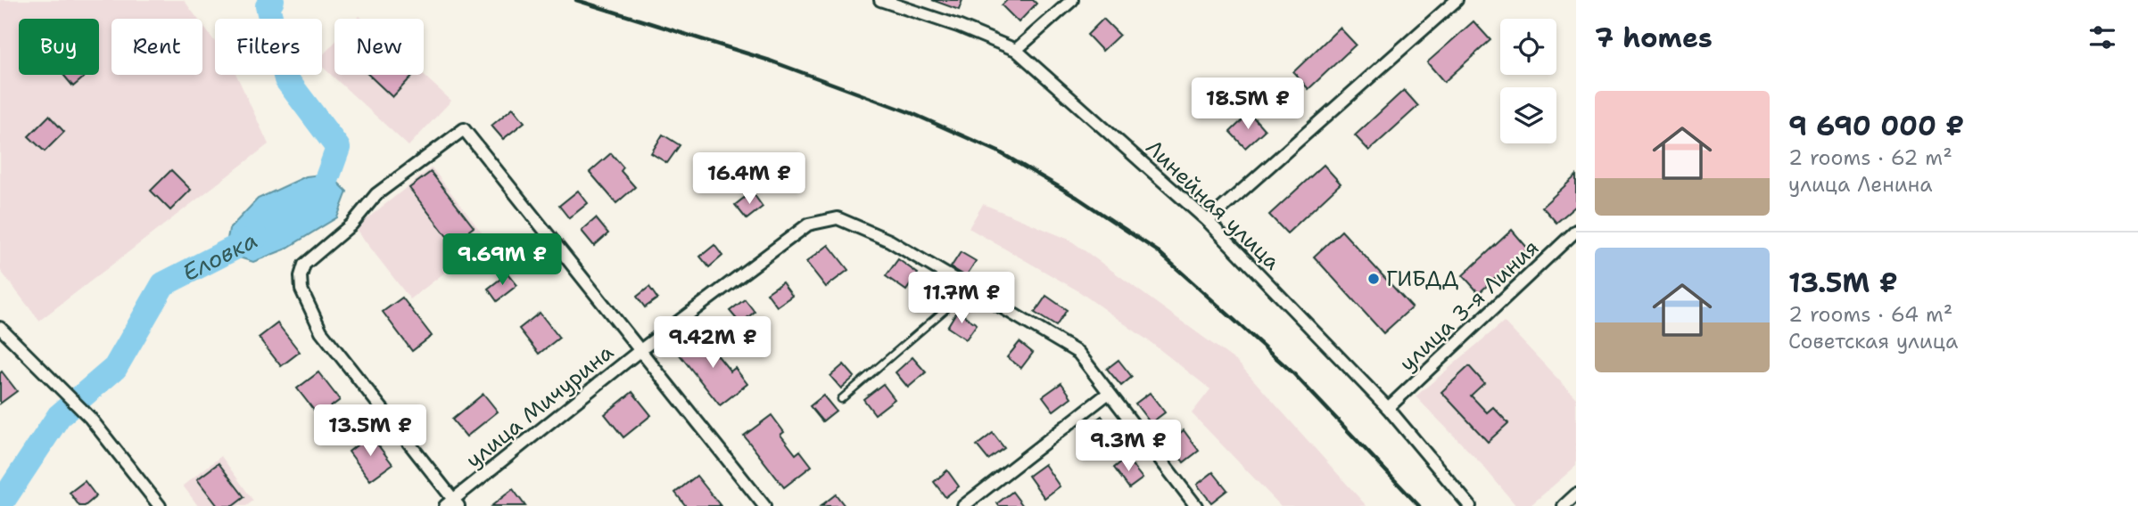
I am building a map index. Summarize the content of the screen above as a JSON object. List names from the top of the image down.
{
  "streets": {
    "street": ["Линейная улица", "улица 3-я Линия", "улица Мичурина"]
  },
  "crossings": [
    ["Линейная улица", "улица 3-я Линия"]
  ],
  "water": ["Еловка"],
  "places": ["ГИБДД"],
  "page": {
    "heading": "7 homes",
    "chip": [
      "Buy",
      "Rent",
      "Filters",
      "New"
    ],
    "list": [
      {
        "name": "9 690 000 ₽",
        "note": "2 rooms · 62 m² · улица Ленина"
      },
      {
        "name": "13.5M ₽",
        "note": "2 rooms · 64 m² · Советская улица"
      }
    ],
    "price": [
      "18.5M ₽",
      "16.4M ₽",
      "9.69M ₽",
      "11.7M ₽",
      "9.42M ₽",
      "13.5M ₽",
      "9.3M ₽"
    ]
  }
}
